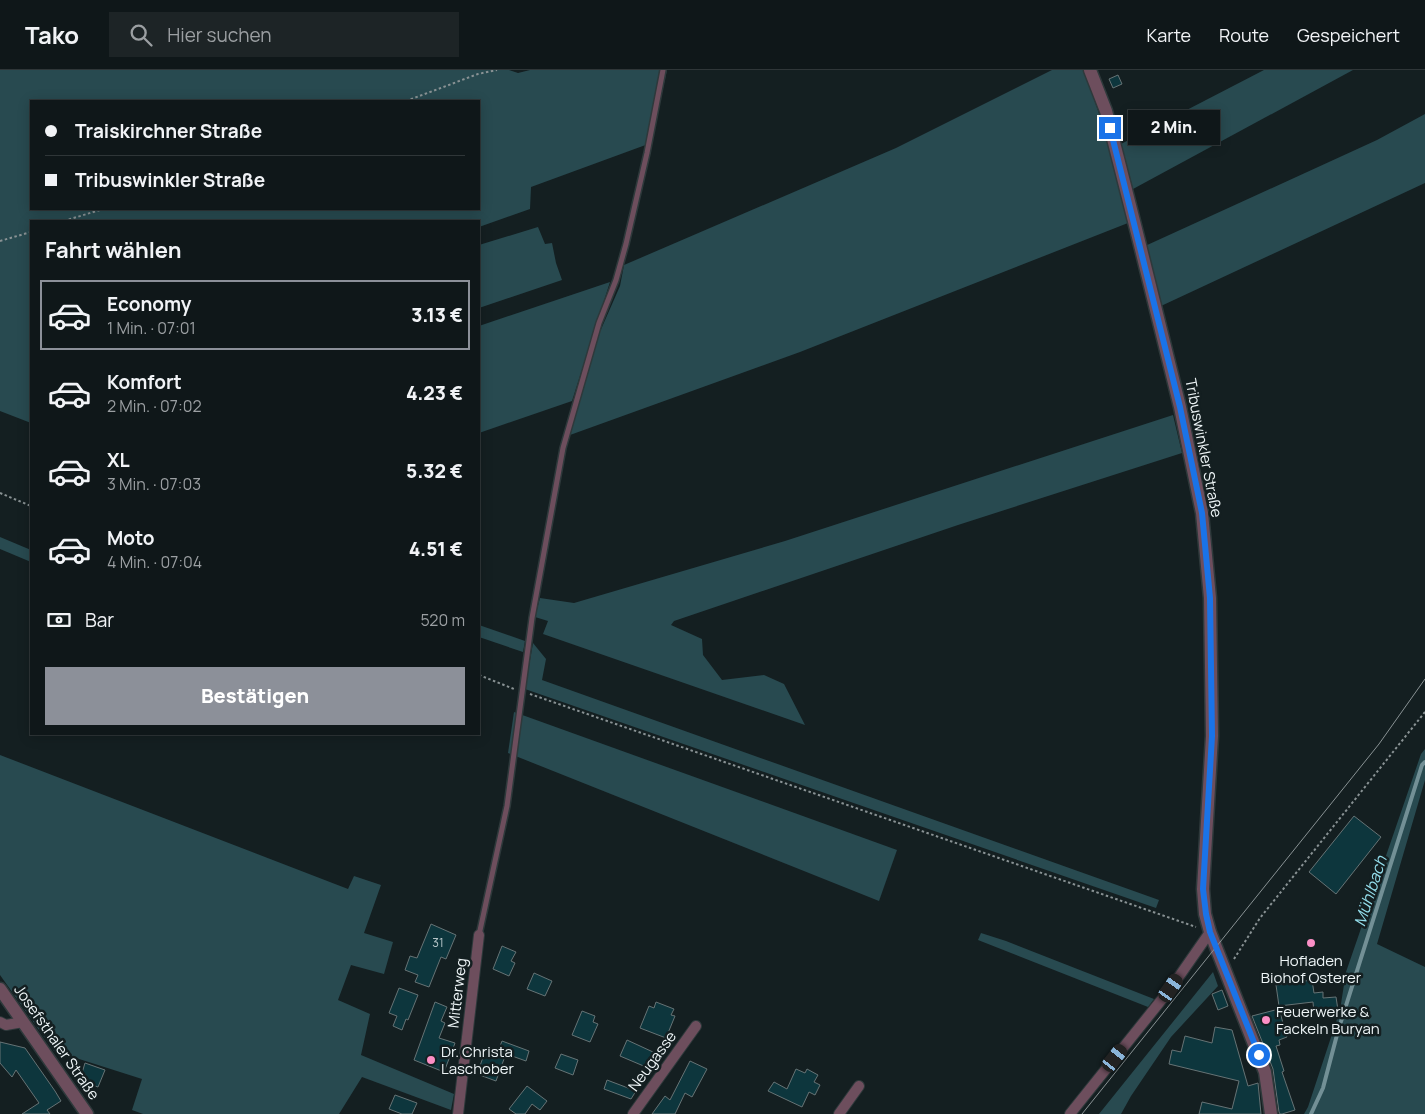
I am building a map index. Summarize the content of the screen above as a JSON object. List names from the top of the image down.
{
  "streets": {
    "street": [
      "Tribuswinkler Straße",
      "Mitterweg",
      "Josefsthaler Straße",
      "Neugasse"
    ]
  },
  "water": ["Mühlbach"],
  "places": ["Hofladen Biohof Osterer", "Feuerwerke & Fackeln Buryan", "Dr. Christa Laschober"],
  "house_numbers": ["31"],
  "page": {
    "header": "Tako",
    "search": "Hier suchen",
    "nav": ["Karte", "Route", "Gespeichert"],
    "banner": ["Traiskirchner Straße", "Tribuswinkler Straße"],
    "bubble": "2 Min.",
    "heading": "Fahrt wählen",
    "list": [
      {
        "name": "Economy",
        "note": "1 Min. · 07:01",
        "value": "3.13 €"
      },
      {
        "name": "Komfort",
        "note": "2 Min. · 07:02",
        "value": "4.23 €"
      },
      {
        "name": "XL",
        "note": "3 Min. · 07:03",
        "value": "5.32 €"
      },
      {
        "name": "Moto",
        "note": "4 Min. · 07:04",
        "value": "4.51 €"
      }
    ],
    "pay": ["Bar", "520 m"],
    "buttons": "Bestätigen"
  }
}
